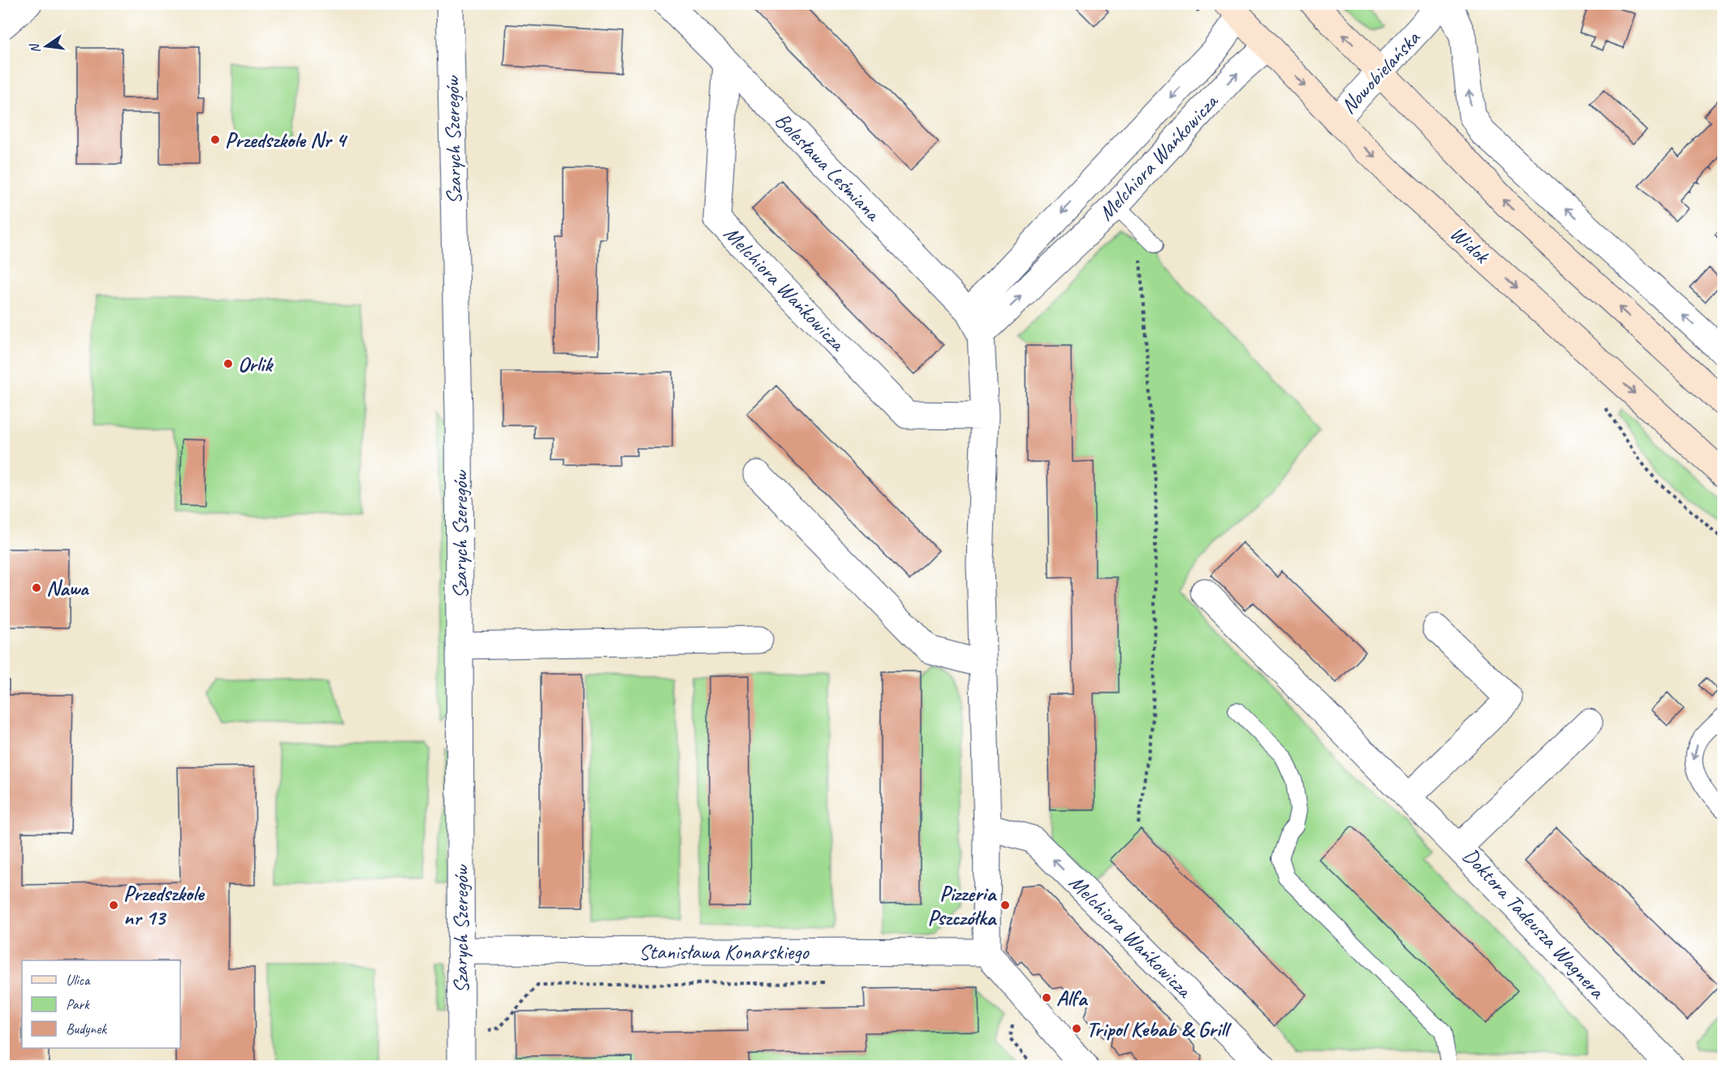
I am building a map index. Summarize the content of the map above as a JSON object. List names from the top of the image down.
{
  "streets": {
    "main road": ["Widok"],
    "street": [
      "Nowobielańska",
      "Szarych Szeregów",
      "Melchiora Wańkowicza",
      "Bolesława Leśmiana",
      "Doktora Tadeusza Wagnera",
      "Stanisława Konarskiego"
    ]
  },
  "crossings": [
    ["Nowobielańska", "Widok"],
    ["Szarych Szeregów", "Stanisława Konarskiego"],
    ["Melchiora Wańkowicza", "Bolesława Leśmiana"],
    ["Melchiora Wańkowicza", "Widok"]
  ],
  "places": [
    "Przedszkole Nr 4",
    "Orlik",
    "Nawa",
    "Przedszkole nr 13",
    "Pizzeria Pszczółka",
    "Alfa",
    "Tripol Kebab & Grill"
  ],
  "legend": ["Ulica", "Park", "Budynek"],
  "north": "left"
}
